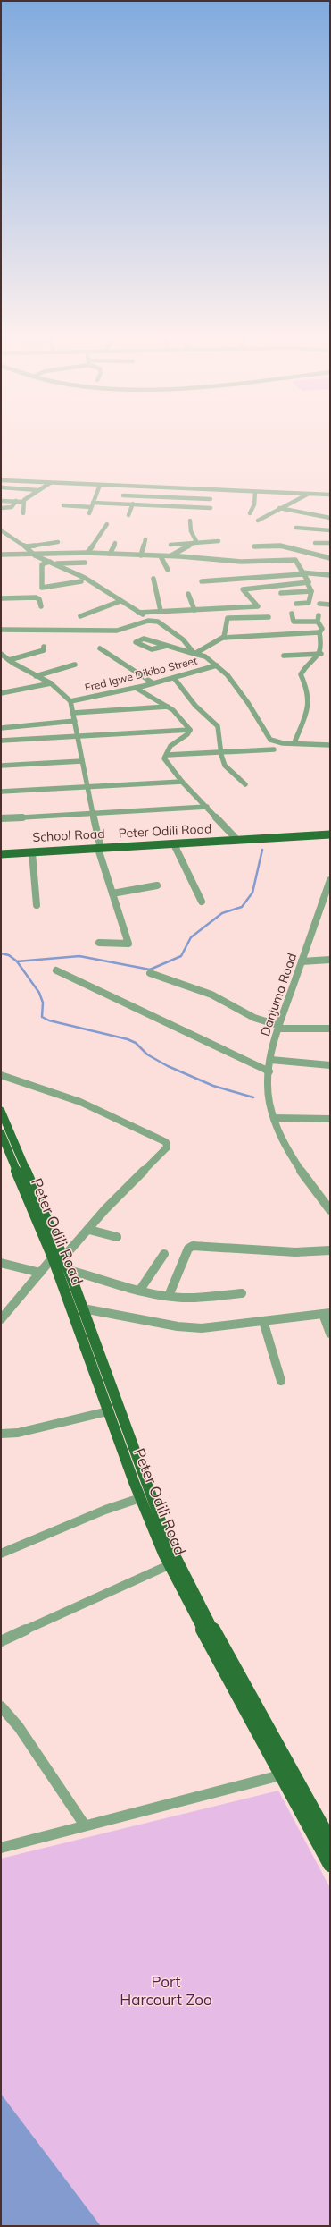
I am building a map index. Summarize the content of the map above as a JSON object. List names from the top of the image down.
{
  "streets": {
    "main road": ["Peter Odili Road", "School Road"],
    "street": ["Fred Igwe Dikibo Street", "Danjuma Road"]
  },
  "crossings": [
    ["Peter Odili Road", "School Road"]
  ],
  "parks": ["Port Harcourt Zoo"]
}
